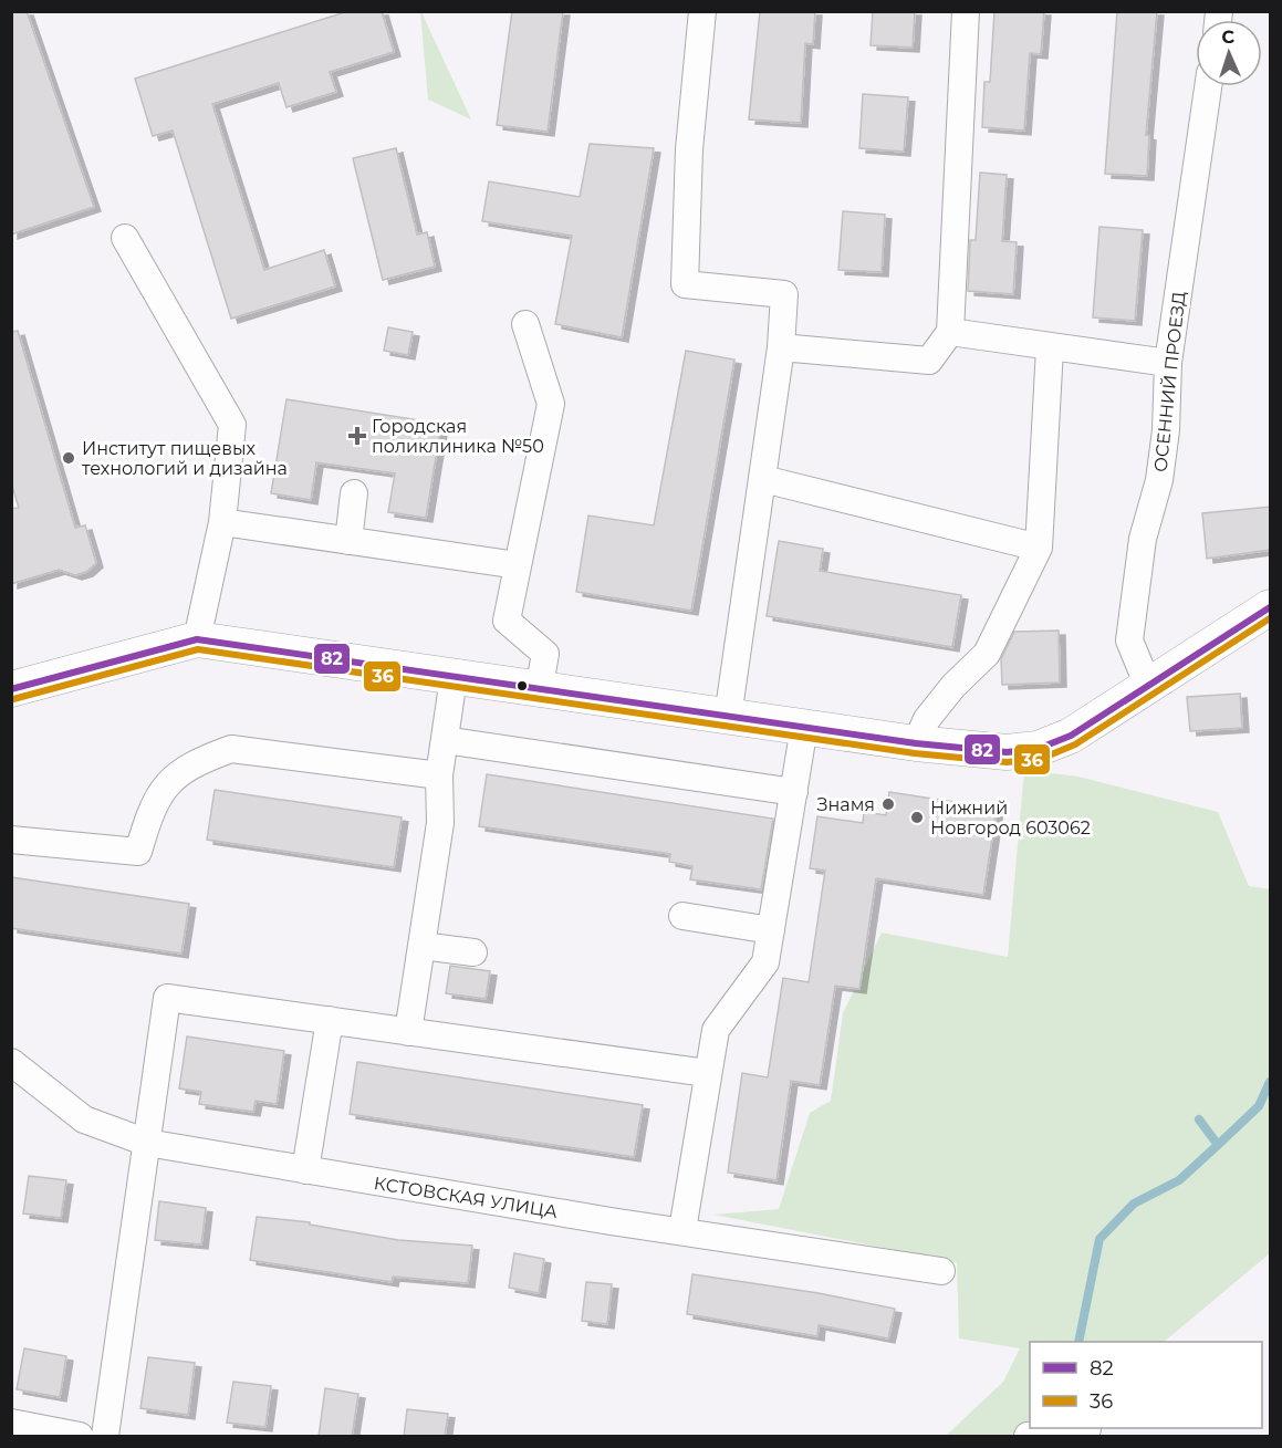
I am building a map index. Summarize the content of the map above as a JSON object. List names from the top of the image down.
{
  "streets": {
    "street": ["ОСЕННИЙ ПРОЕЗД", "КСТОВСКАЯ УЛИЦА"]
  },
  "places": {
    "health": ["Городская поликлиника №50"],
    "other": ["Институт пищевых технологий и дизайна", "Знамя", "Нижний Новгород 603062"]
  },
  "lines": ["transit line 82", "transit line 36"],
  "legend": ["82", "36"],
  "north": "top"
}
